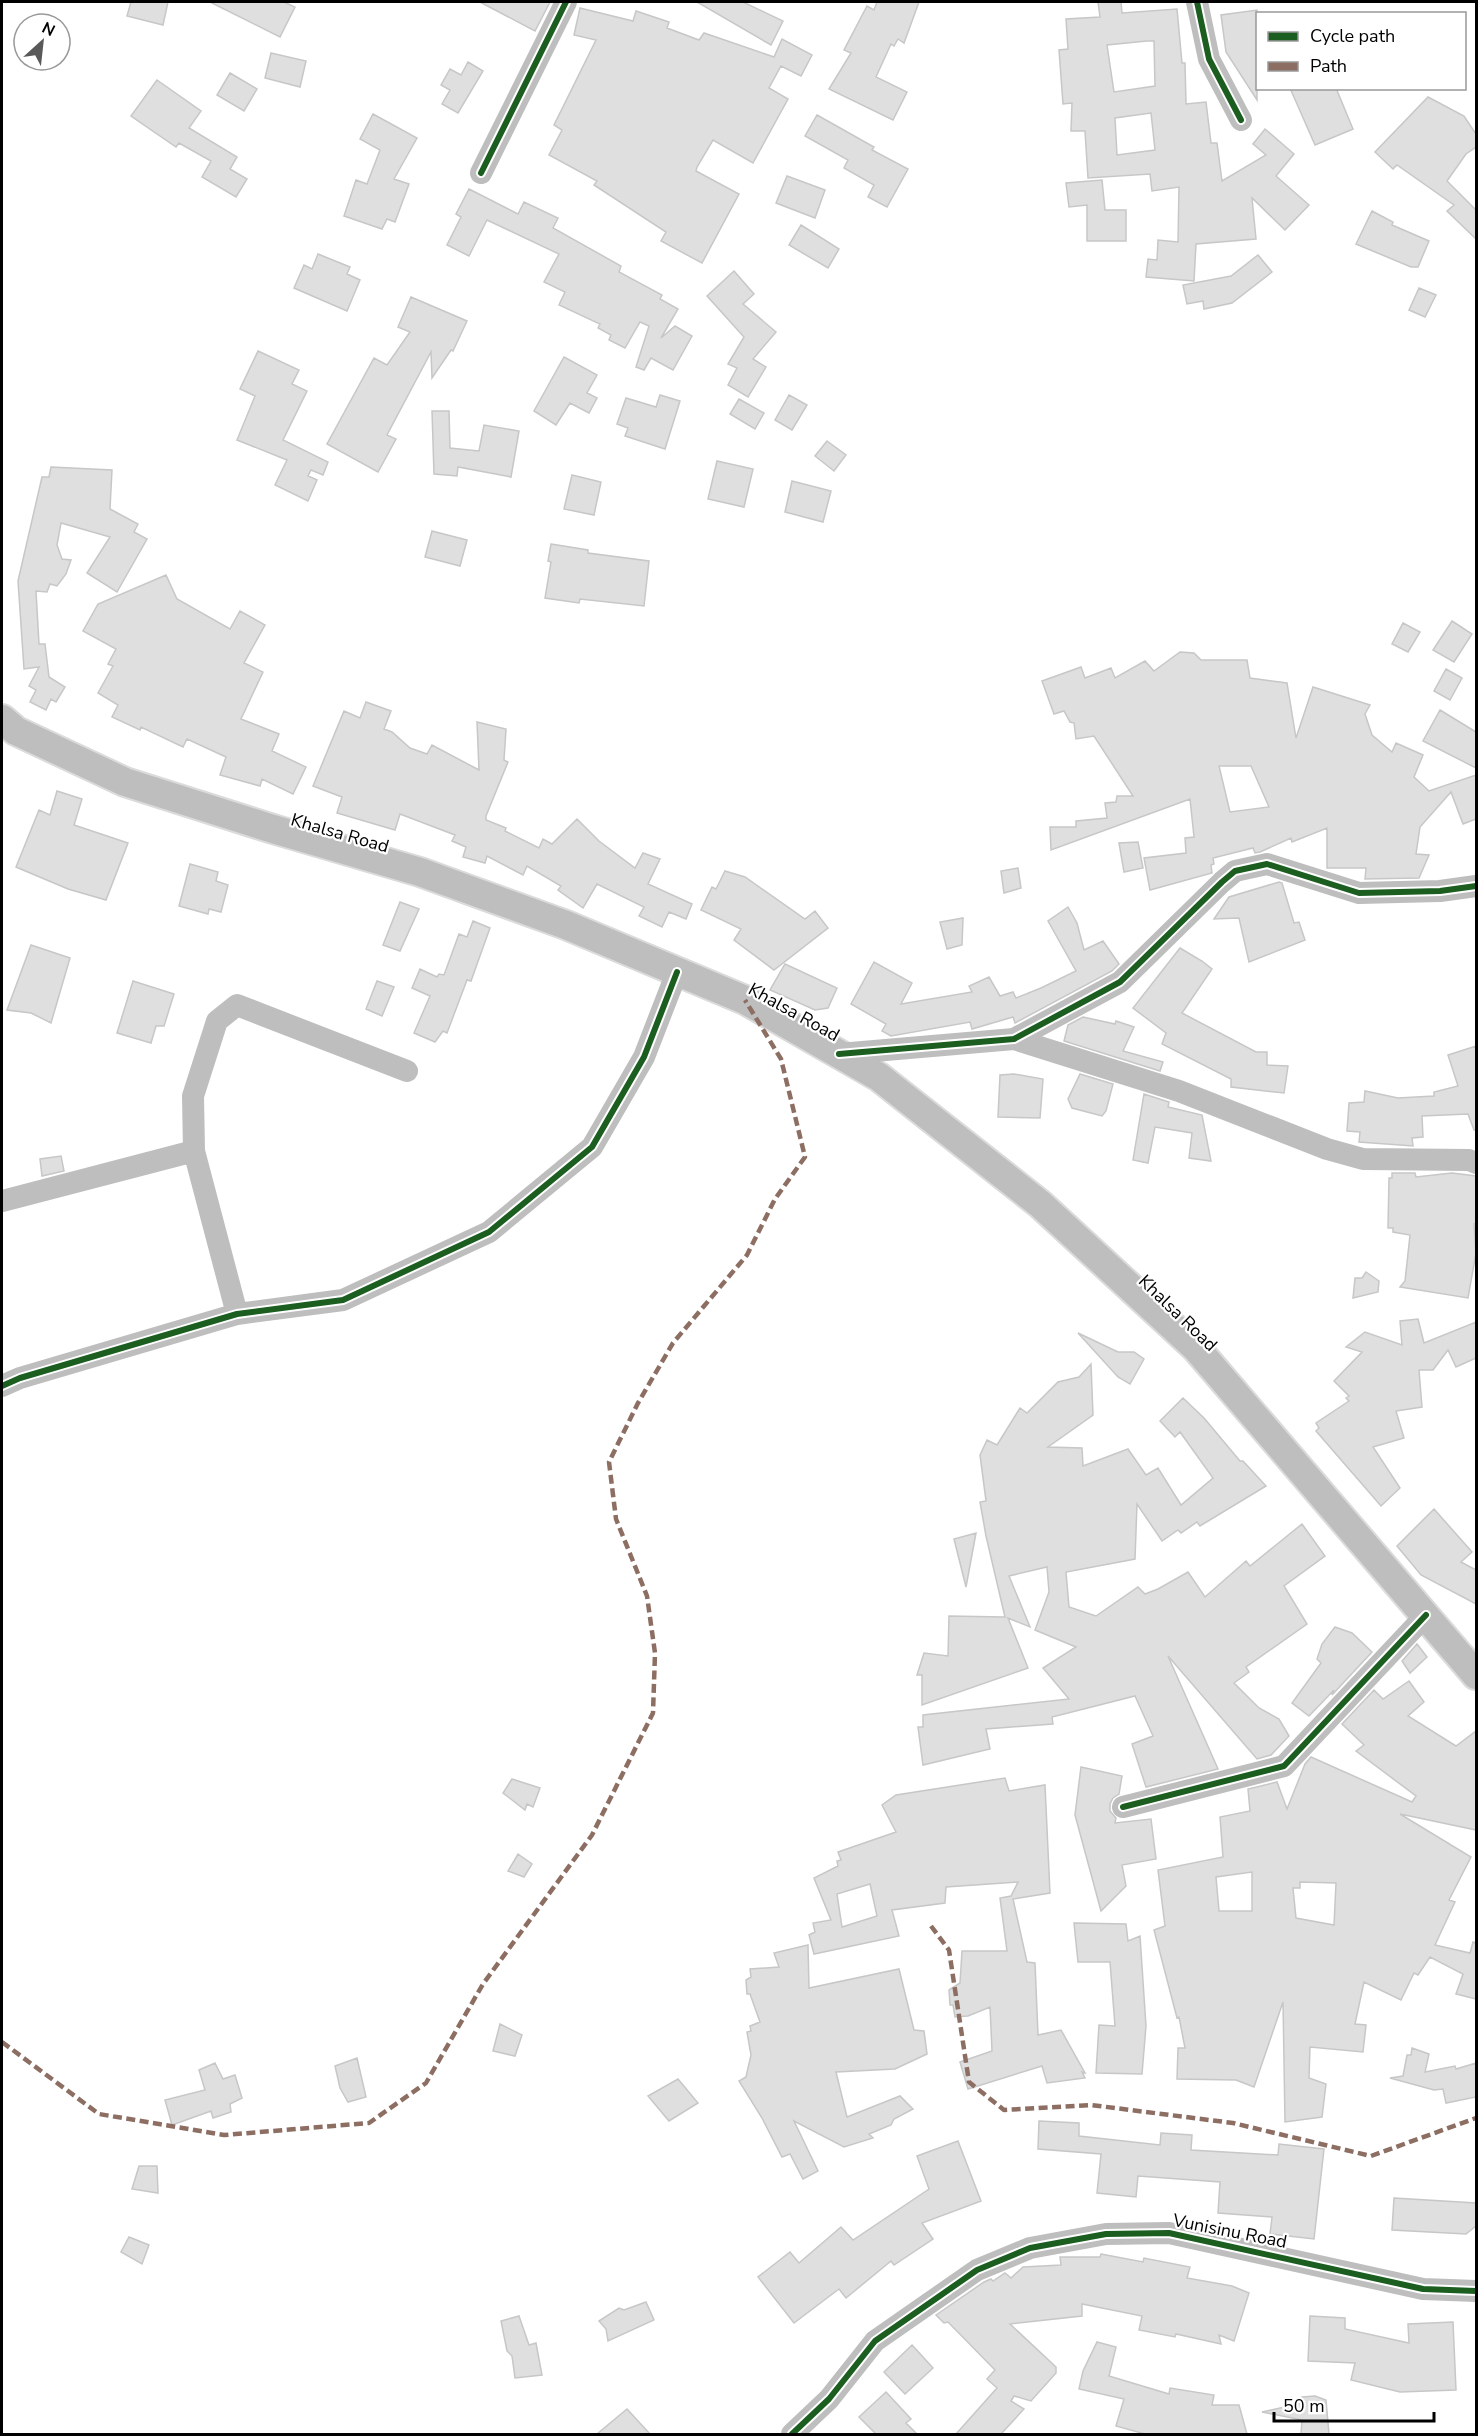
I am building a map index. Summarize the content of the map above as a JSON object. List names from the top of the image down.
{
  "streets": {
    "main road": ["Khalsa Road"],
    "street": ["Vunisinu Road"]
  },
  "legend": ["Cycle path", "Path"],
  "scale_bar": "50 m",
  "north": "top right"
}
